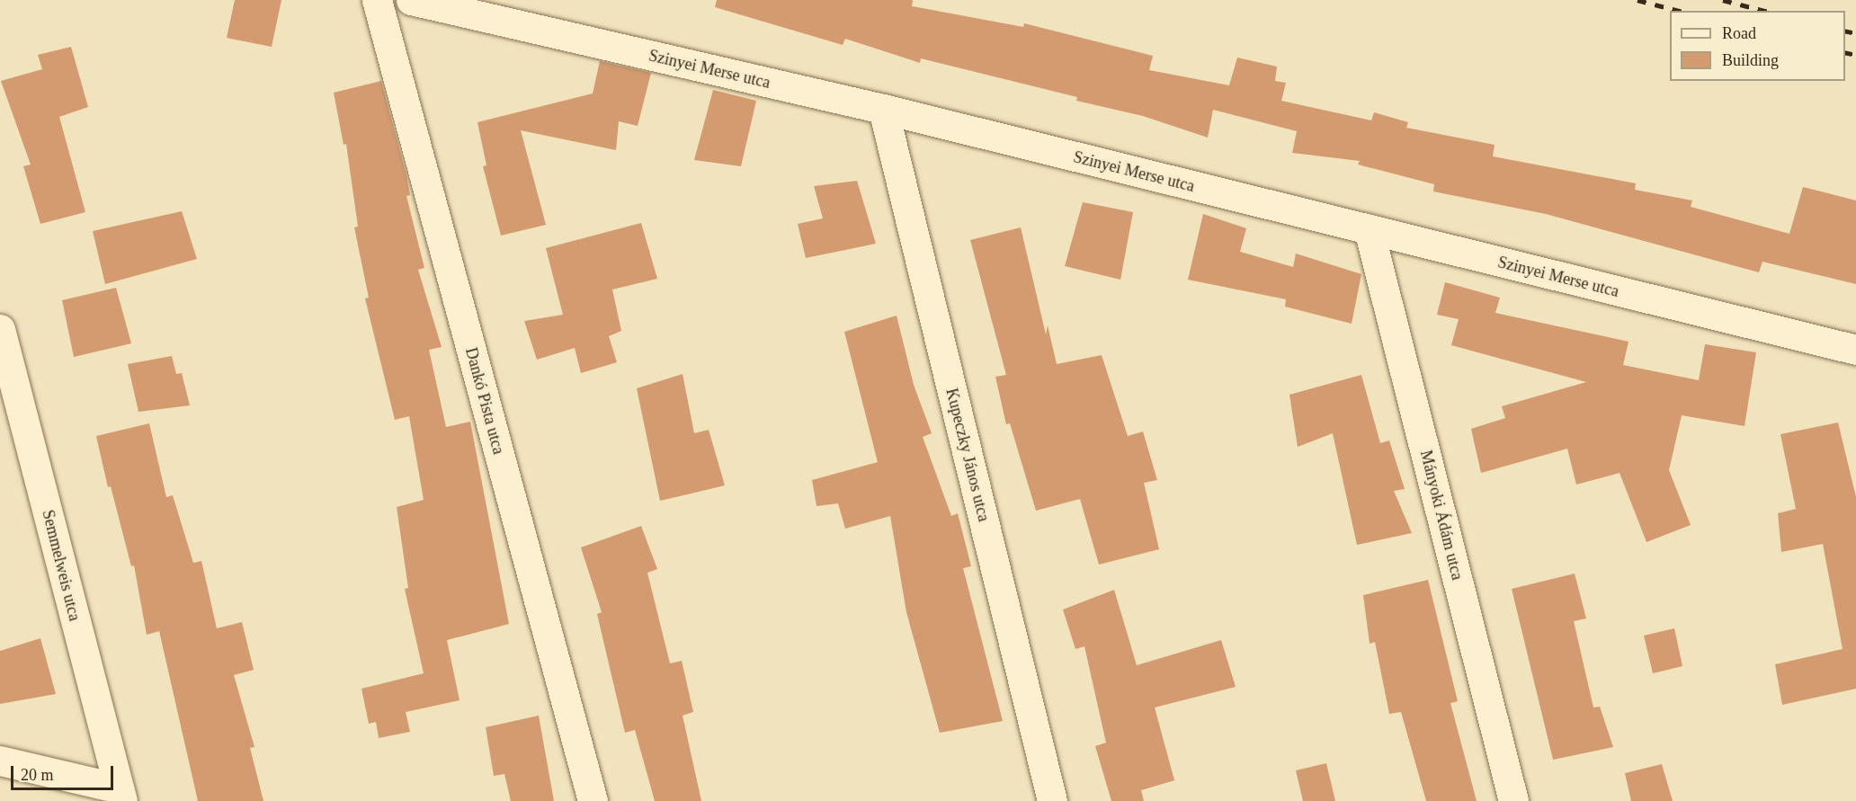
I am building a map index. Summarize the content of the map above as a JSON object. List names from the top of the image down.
{
  "streets": {
    "street": [
      "Szinyei Merse utca",
      "Dankó Pista utca",
      "Kupeczky János utca",
      "Mányoki Ádám utca",
      "Semmelweis utca"
    ]
  },
  "crossings": [
    ["Szinyei Merse utca", "Kupeczky János utca"],
    ["Szinyei Merse utca", "Mányoki Ádám utca"]
  ],
  "legend": ["Road", "Building"],
  "scale_bar": "20 m"
}
